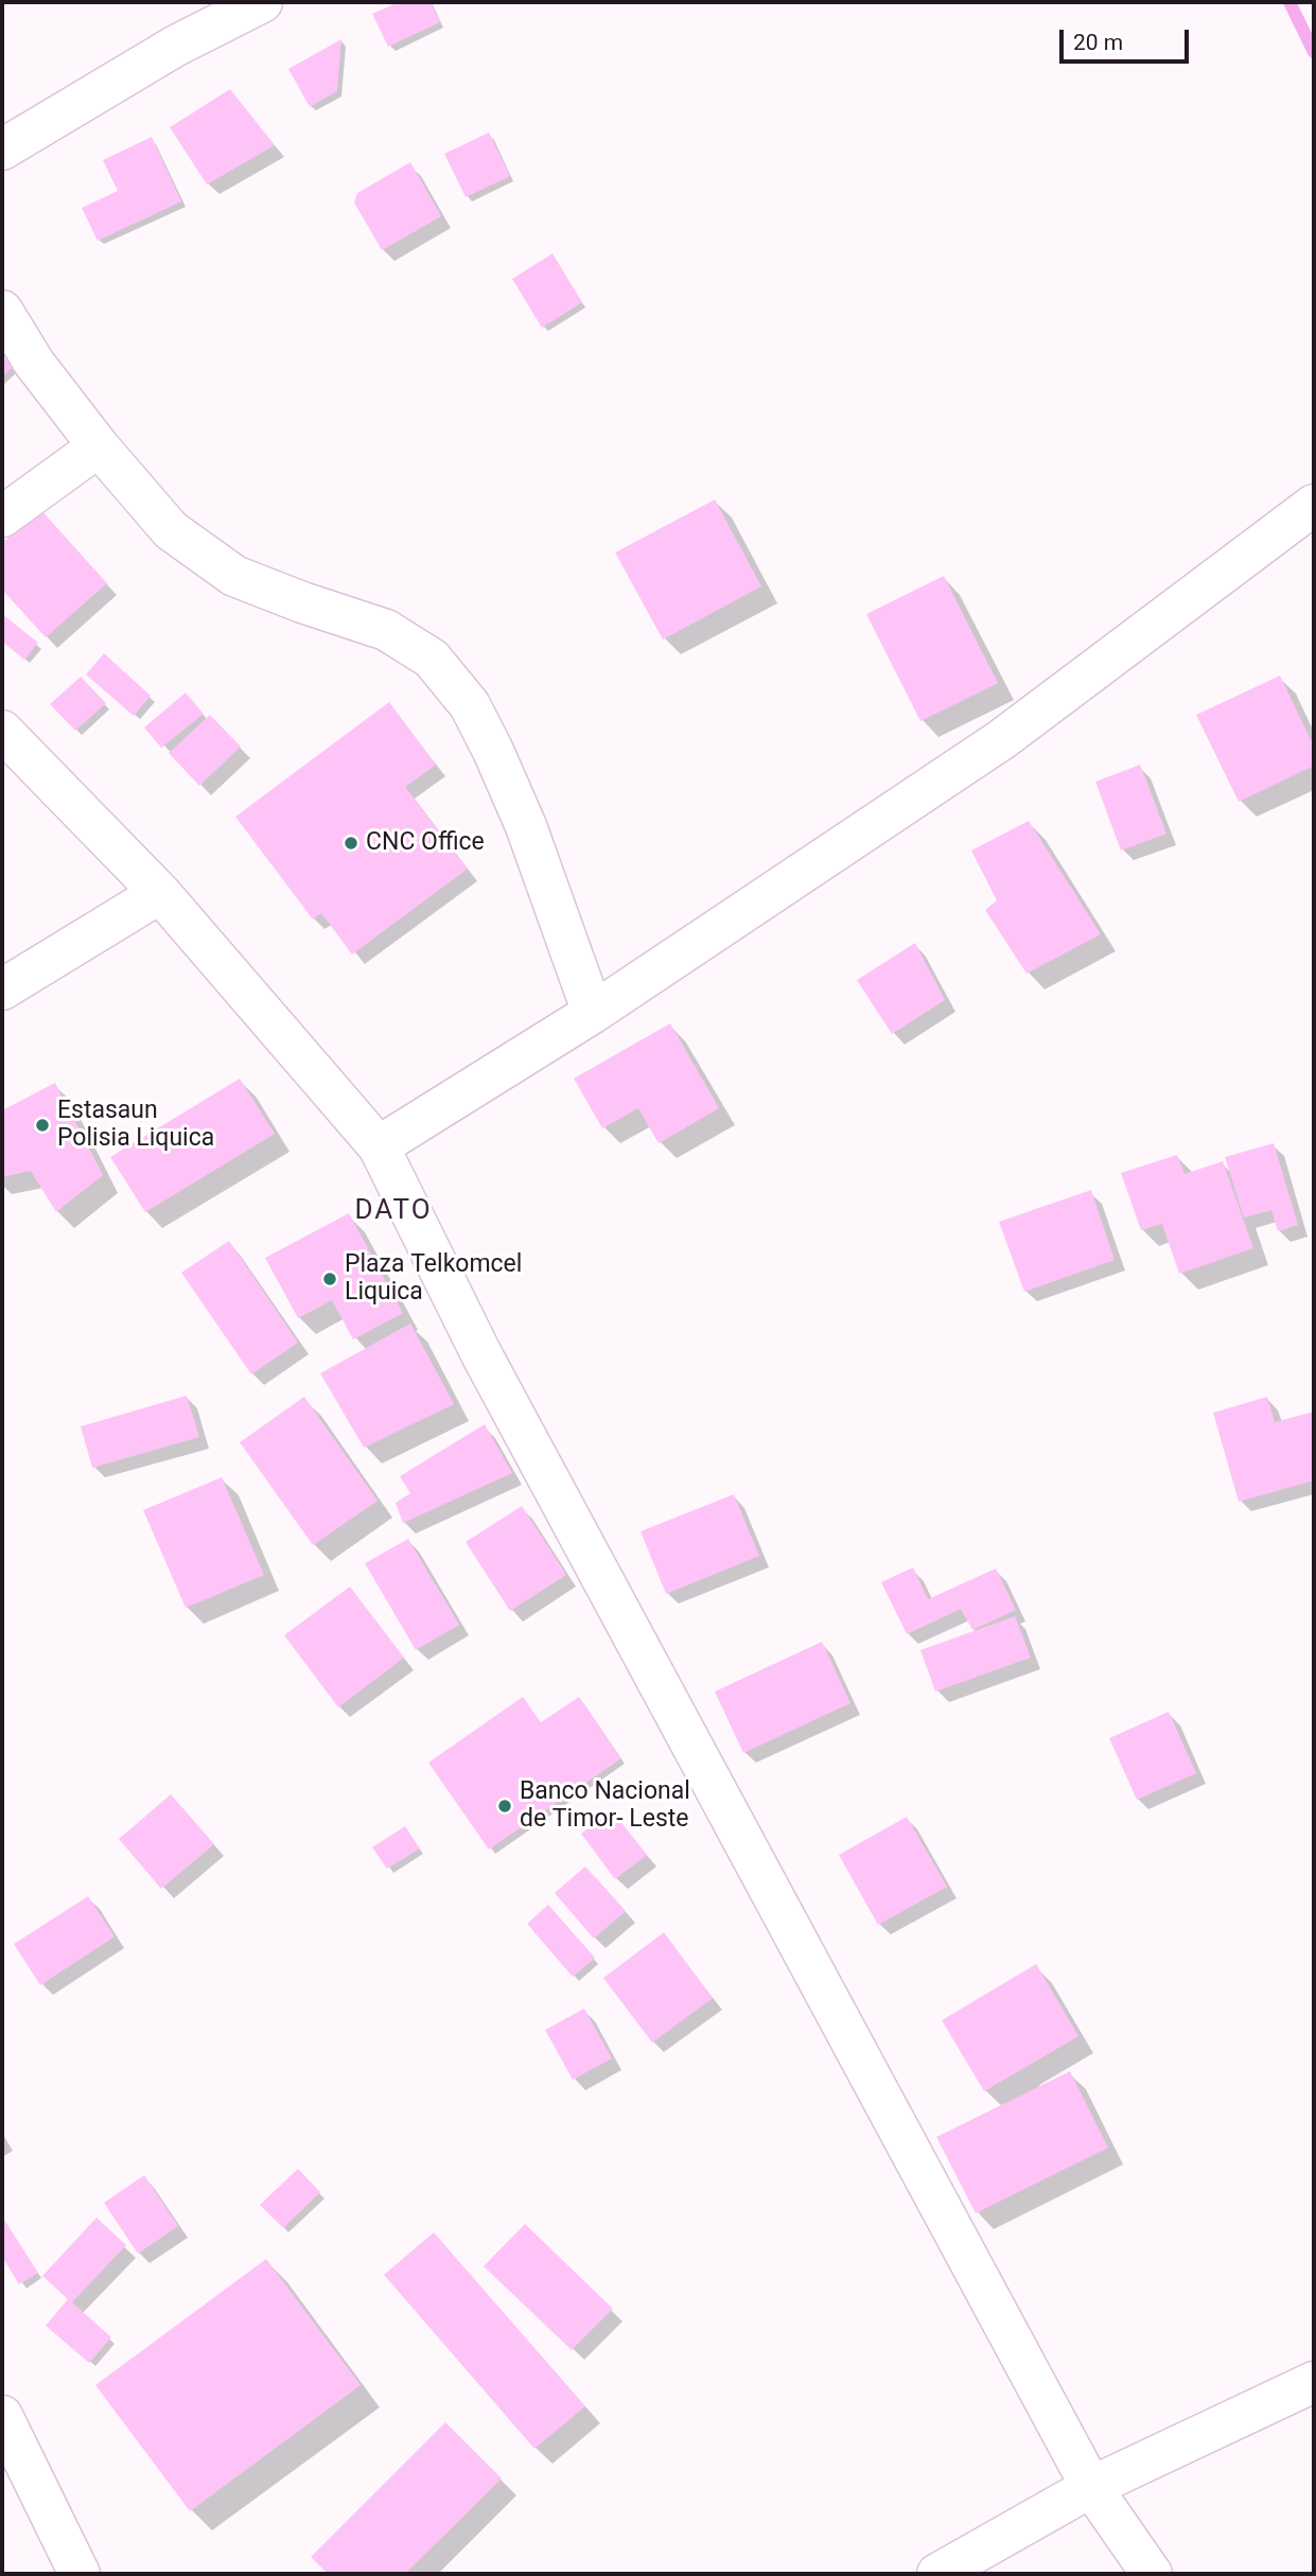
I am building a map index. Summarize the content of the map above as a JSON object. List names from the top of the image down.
{
  "districts": ["DATO"],
  "places": [
    "CNC Office",
    "Estasaun Polisia Liquica",
    "Plaza Telkomcel Liquica",
    "Banco Nacional de Timor- Leste"
  ],
  "scale_bar": "20 m"
}
